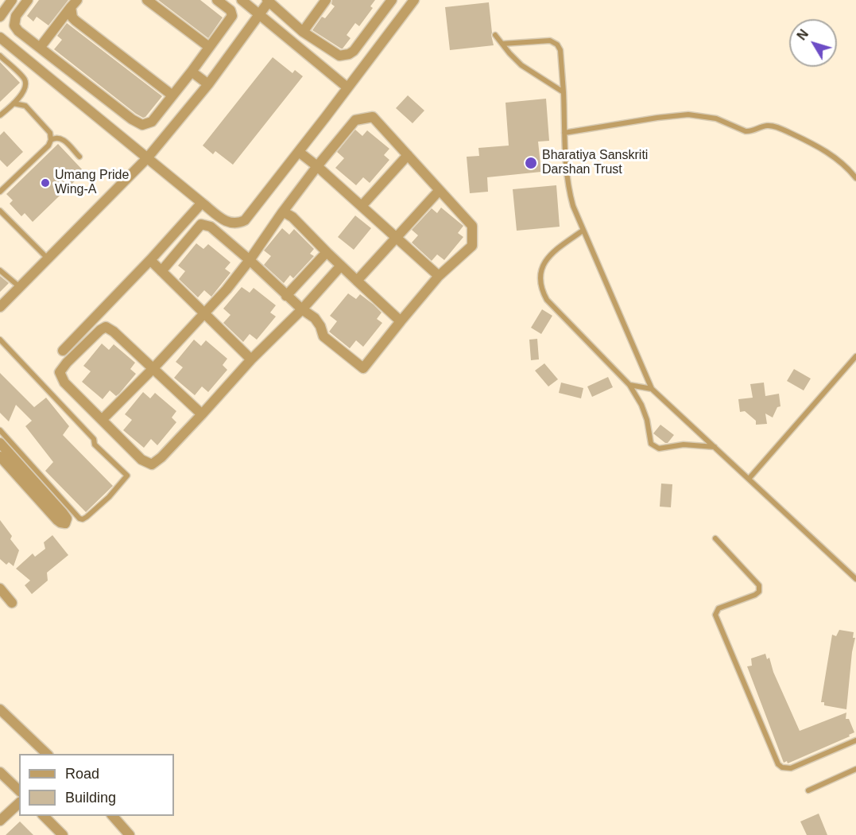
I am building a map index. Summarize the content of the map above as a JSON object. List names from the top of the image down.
{
  "places": ["Bharatiya Sanskriti Darshan Trust", "Umang Pride Wing-A"],
  "legend": ["Road", "Building"],
  "north": "top left"
}
